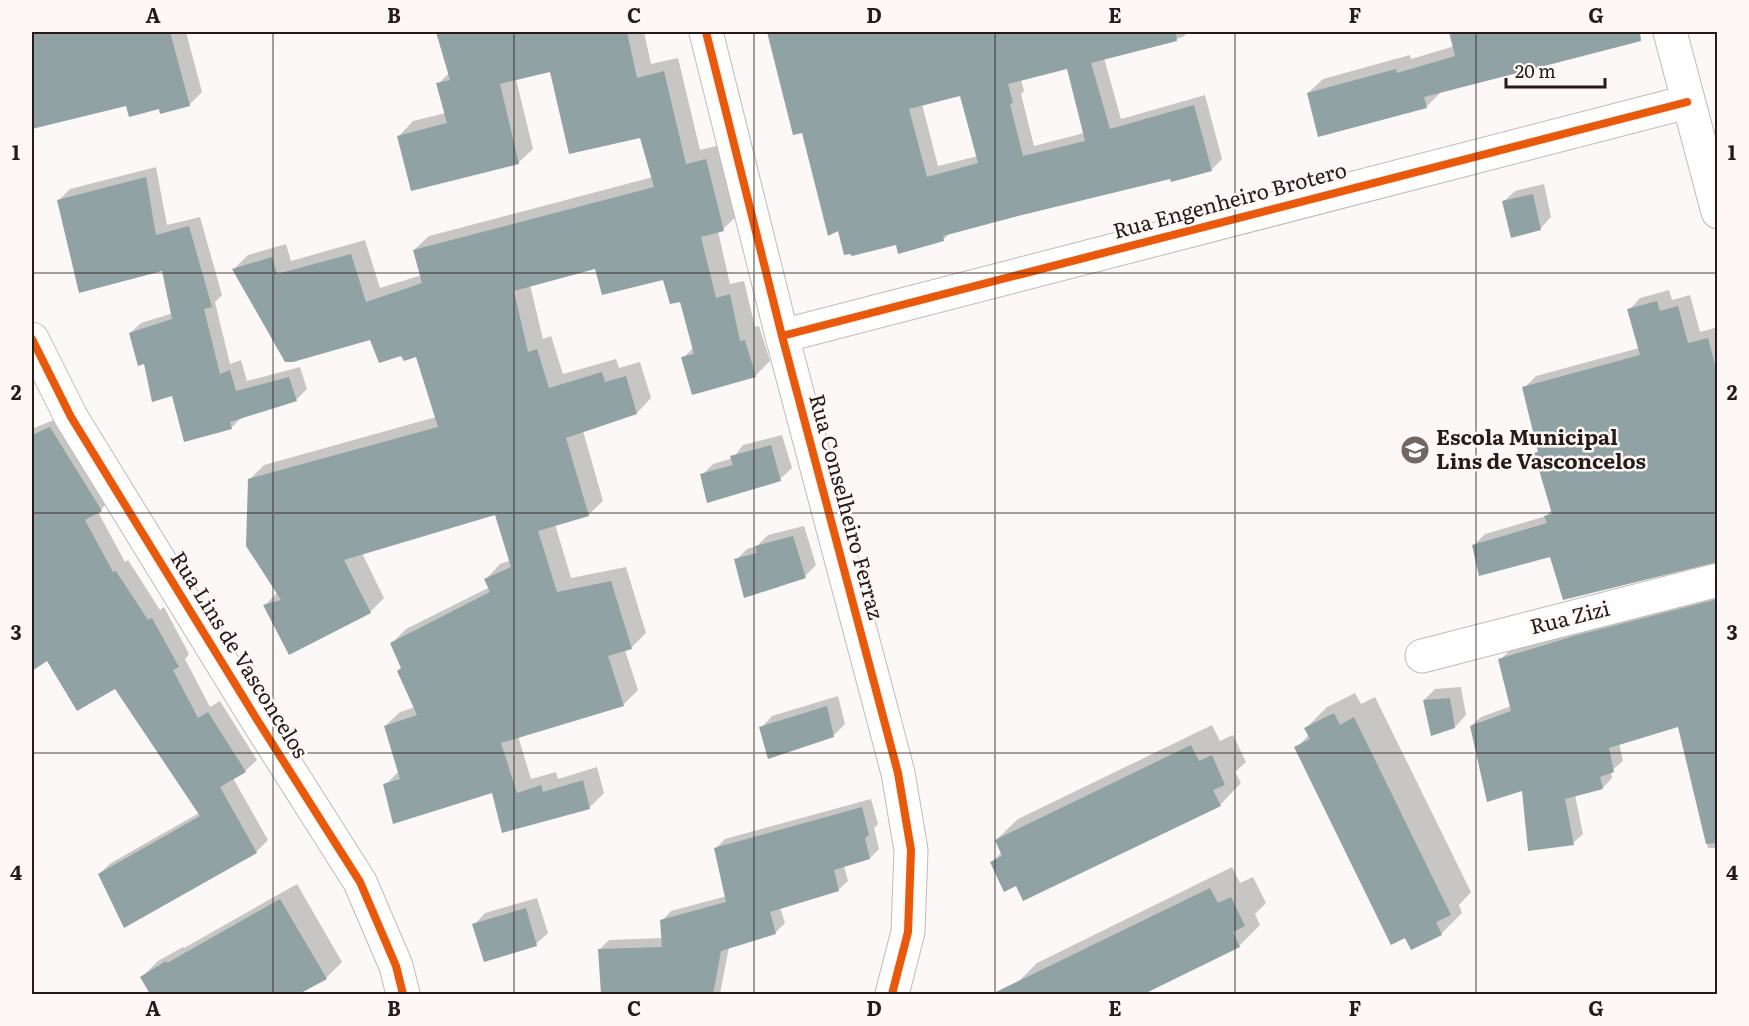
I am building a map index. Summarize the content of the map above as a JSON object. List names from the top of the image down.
{
  "streets": {
    "street": [
      "Rua Engenheiro Brotero",
      "Rua Conselheiro Ferraz",
      "Rua Zizi",
      "Rua Lins de Vasconcelos"
    ]
  },
  "crossings": [
    ["Rua Engenheiro Brotero", "Rua Conselheiro Ferraz"]
  ],
  "places": {
    "school or university": ["Escola Municipal Lins de Vasconcelos"]
  },
  "scale_bar": "20 m",
  "grid": {
    "columns": [
      "A",
      "B",
      "C",
      "D",
      "E",
      "F",
      "G"
    ],
    "rows": [
      "1",
      "2",
      "3",
      "4"
    ]
  }
}
